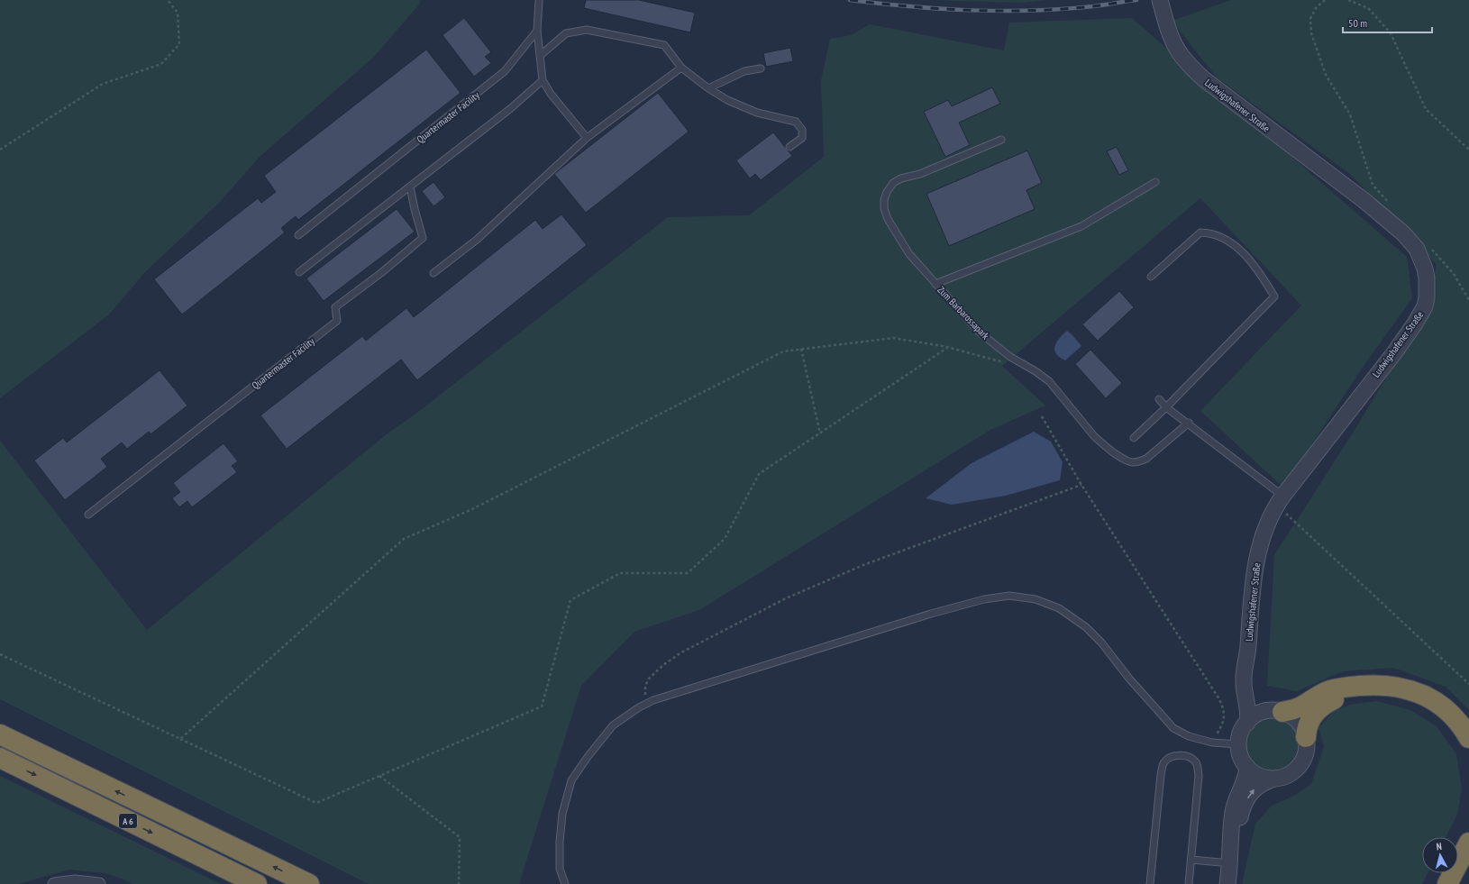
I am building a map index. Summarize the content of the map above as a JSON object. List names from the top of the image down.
{
  "streets": {
    "highway": ["A 6"],
    "street": ["Ludwigshafener Straße"],
    "lane": ["Quartermaster Facility", "Zum Barbarossapark"]
  },
  "scale_bar": "50 m",
  "north": "top"
}
